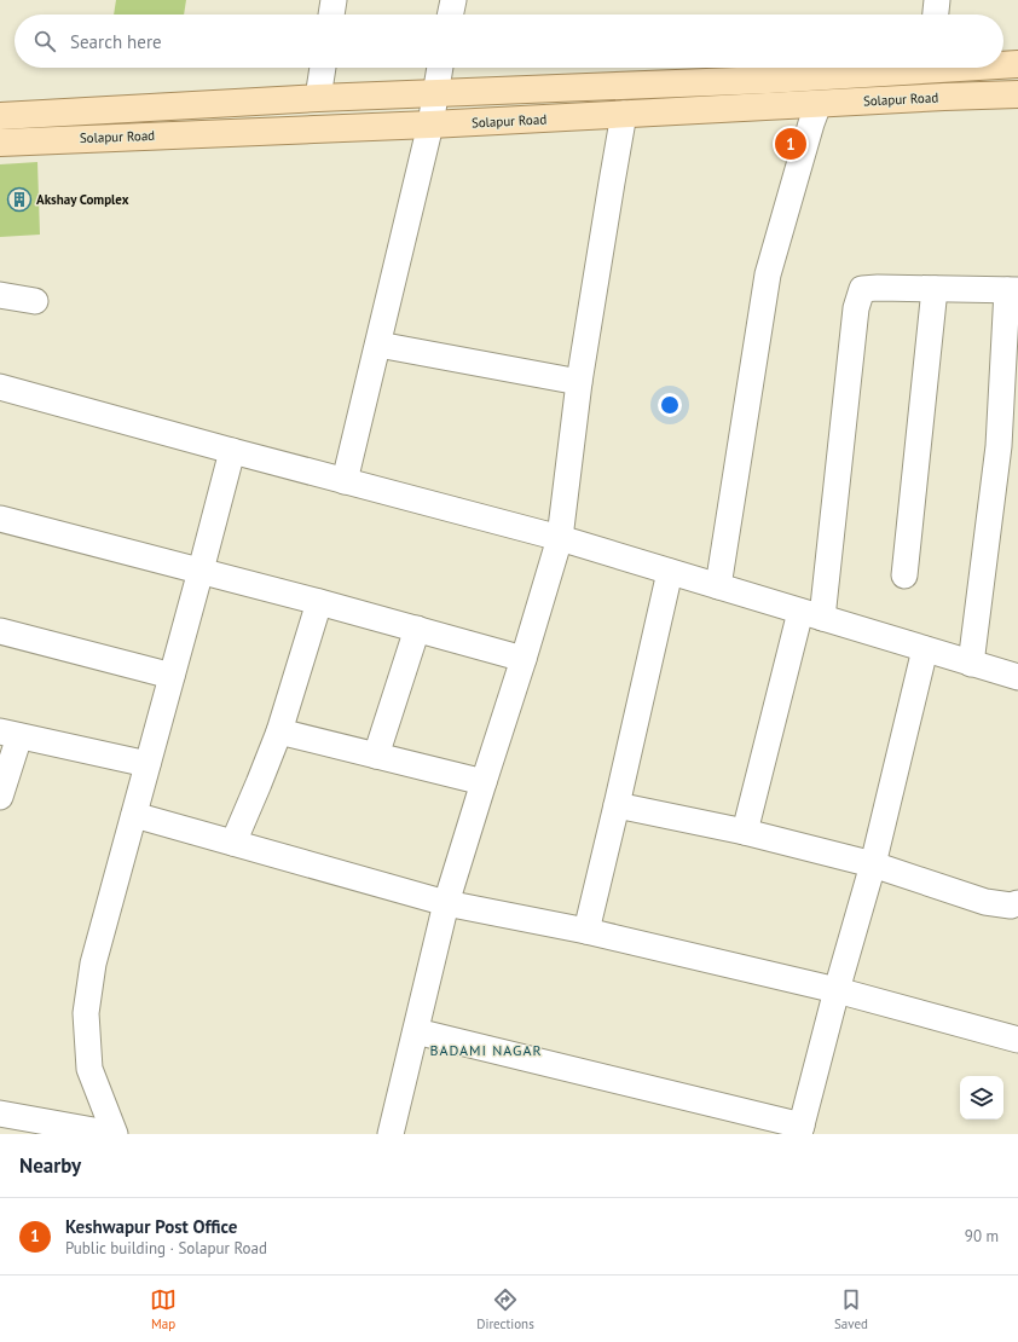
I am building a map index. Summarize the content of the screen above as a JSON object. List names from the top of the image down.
{
  "streets": {
    "main road": ["Solapur Road"]
  },
  "districts": ["BADAMI NAGAR"],
  "places": {
    "building": ["Akshay Complex"]
  },
  "page": {
    "search": "Search here",
    "pins": "1",
    "heading": "Nearby",
    "list": [
      {
        "mark": "1",
        "name": "Keshwapur Post Office",
        "note": "Public building · Solapur Road",
        "value": "90 m"
      }
    ],
    "nav": ["Map", "Directions", "Saved"]
  }
}
